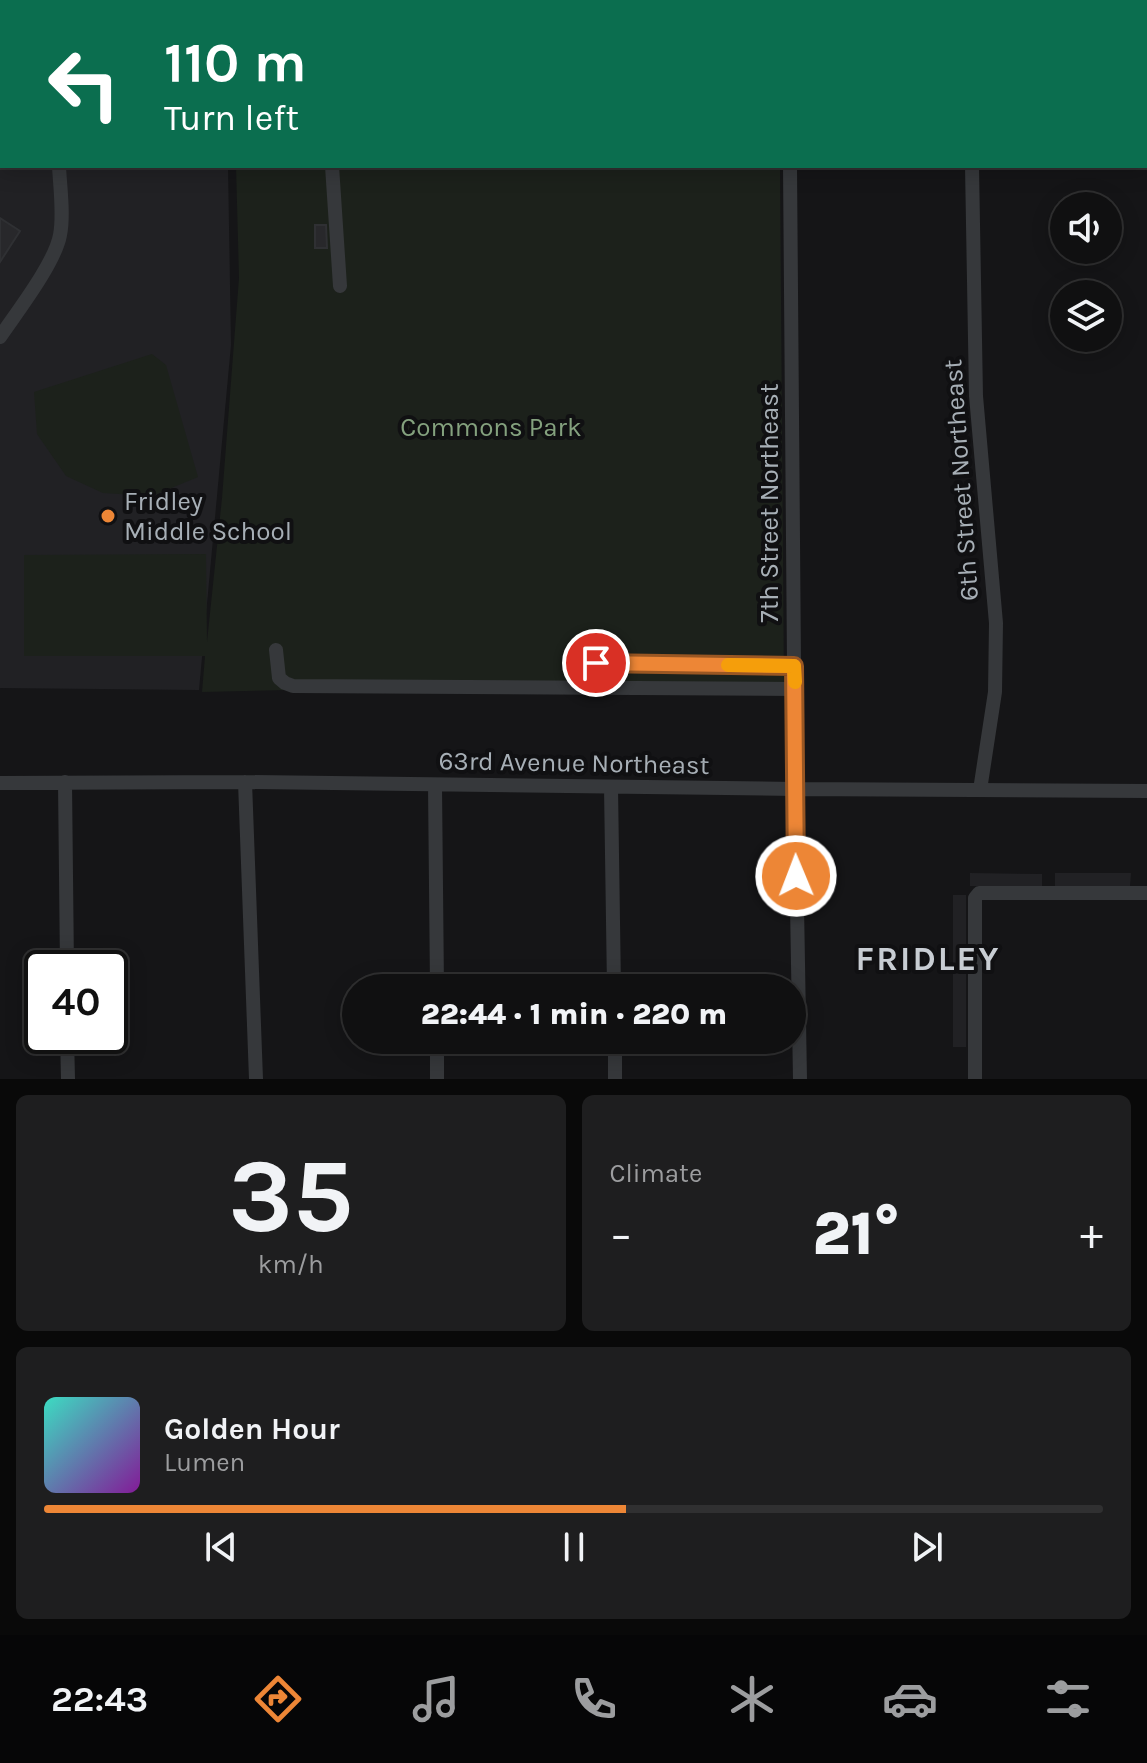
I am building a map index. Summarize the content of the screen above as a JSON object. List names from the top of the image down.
{
  "streets": {
    "street": ["6th Street Northeast", "7th Street Northeast", "63rd Avenue Northeast"]
  },
  "crossings": [
    ["6th Street Northeast", "63rd Avenue Northeast"],
    ["7th Street Northeast", "63rd Avenue Northeast"]
  ],
  "districts": ["FRIDLEY"],
  "parks": ["Commons Park"],
  "places": ["Fridley Middle School"],
  "page": {
    "turn": ["110 m", "Turn left"],
    "limit": "40",
    "trip": "22:44 · 1 min · 220 m",
    "tile": [
      ["35", "km/h"],
      "Climate"
    ],
    "heat": ["−", "21°", "+"],
    "song": ["Golden Hour", "Lumen"],
    "tabs": "22:43"
  }
}
